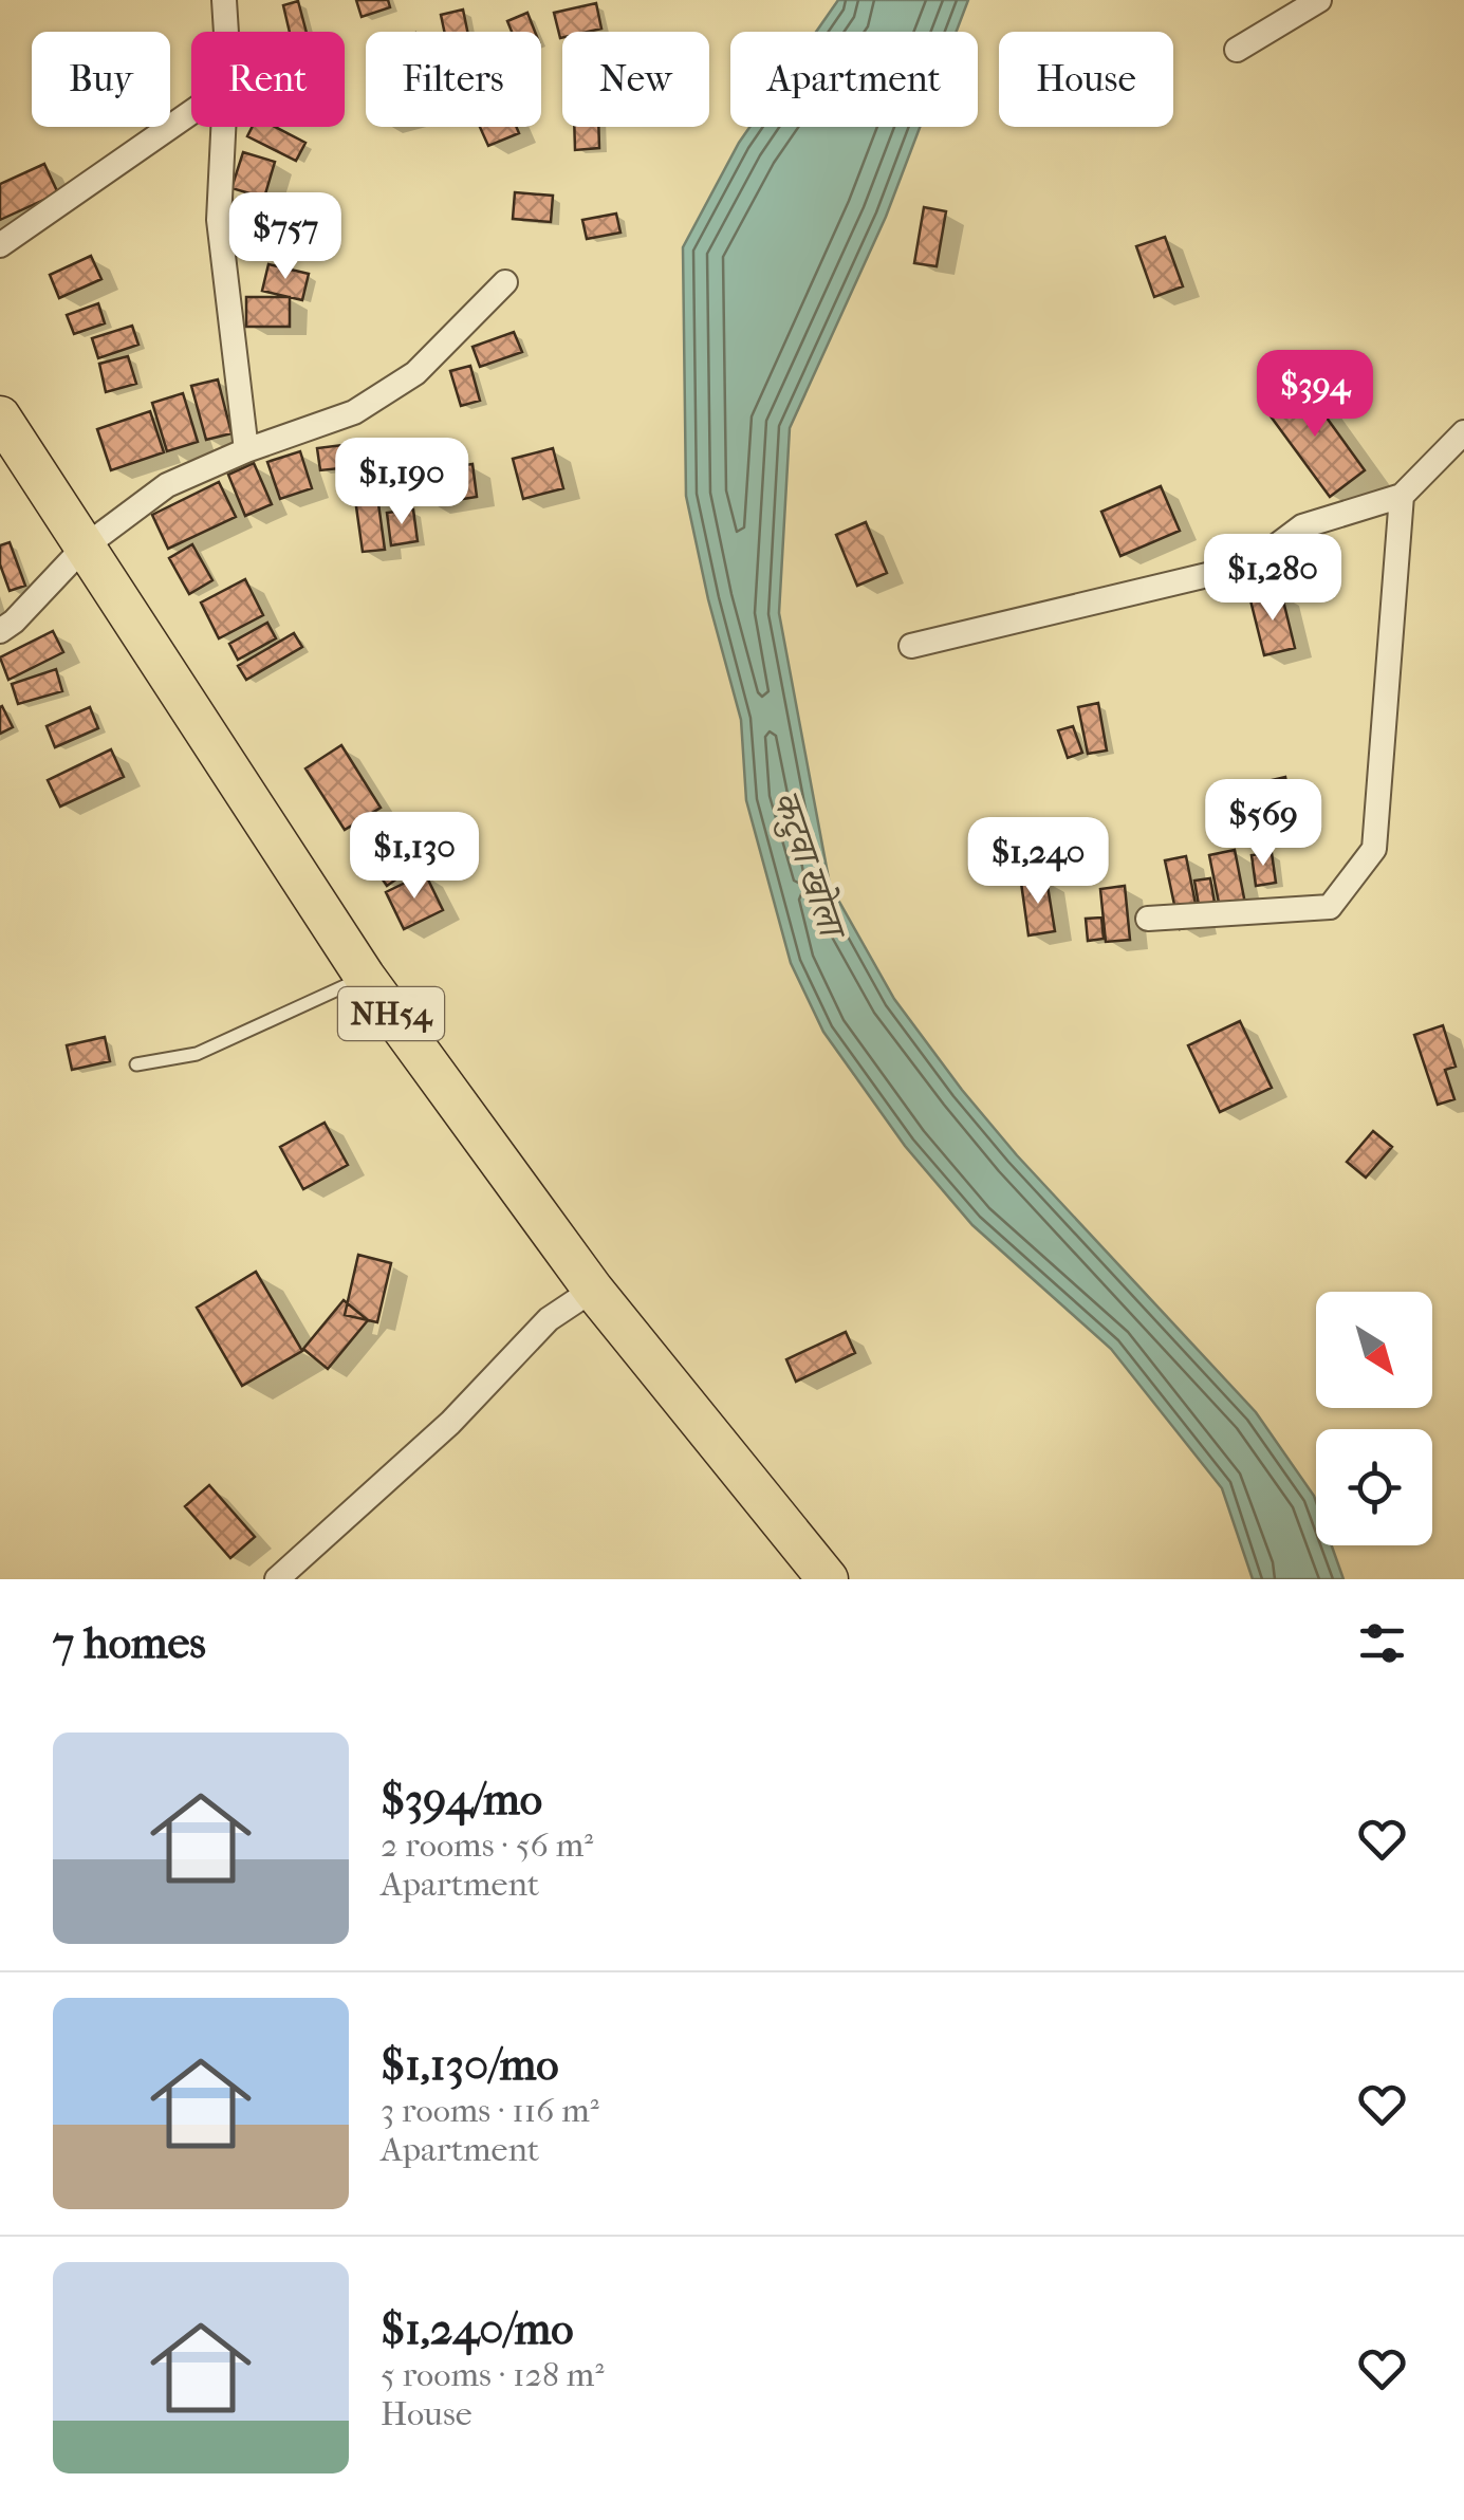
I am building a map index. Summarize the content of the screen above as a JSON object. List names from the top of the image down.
{
  "streets": {
    "main road": ["NH54"]
  },
  "water": ["कटुवा खोला"],
  "north": "bottom right",
  "page": {
    "chip": [
      "Buy",
      "Rent",
      "Filters",
      "New",
      "Apartment",
      "House"
    ],
    "price": [
      "$757",
      "$394",
      "$1,190",
      "$1,280",
      "$569",
      "$1,130",
      "$1,240"
    ],
    "heading": "7 homes",
    "list": [
      {
        "name": "$394/mo",
        "note": "2 rooms · 56 m² · Apartment"
      },
      {
        "name": "$1,130/mo",
        "note": "3 rooms · 116 m² · Apartment"
      },
      {
        "name": "$1,240/mo",
        "note": "5 rooms · 128 m² · House"
      }
    ]
  }
}
